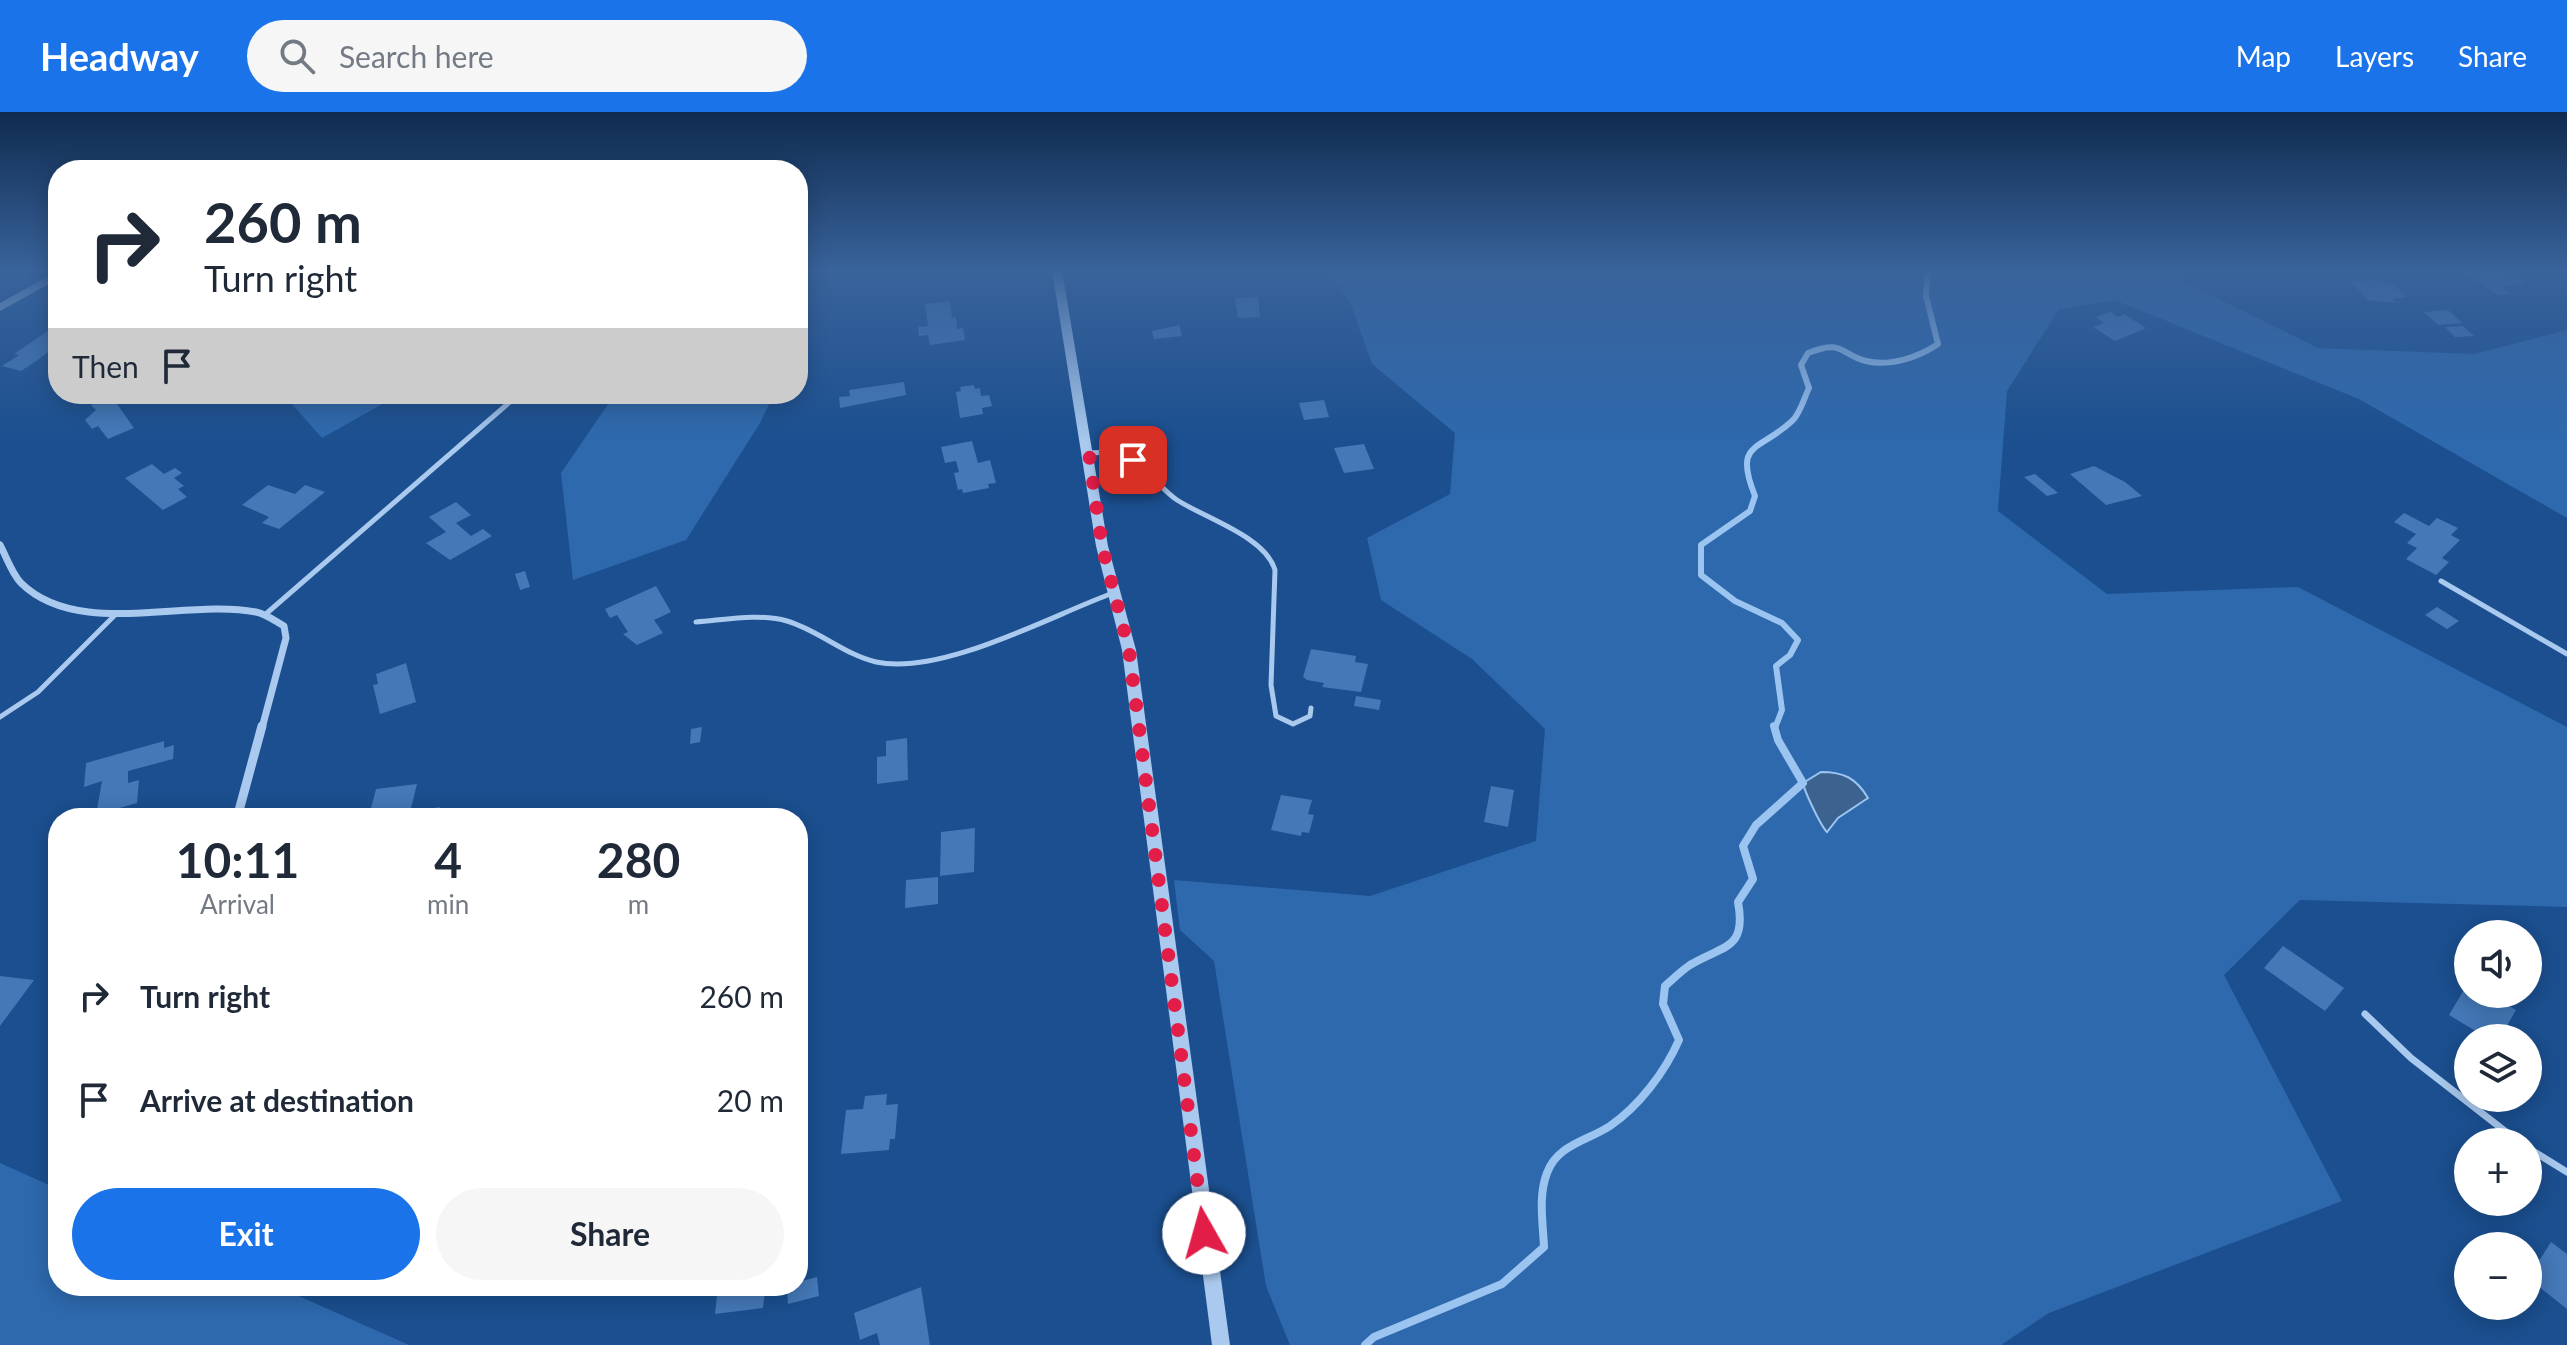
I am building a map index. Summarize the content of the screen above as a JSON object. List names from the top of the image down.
{
  "page": {
    "header": "Headway",
    "search": "Search here",
    "nav": ["Map", "Layers", "Share"],
    "turn": ["260 m", "Turn right"],
    "then": "Then",
    "eta": [
      "10:11",
      "Arrival",
      "4",
      "min",
      "280",
      "m"
    ],
    "map_buttons": ["+", "−"],
    "list": [
      {
        "name": "Turn right",
        "value": "260 m"
      },
      {
        "name": "Arrive at destination",
        "value": "20 m"
      }
    ],
    "buttons": ["Exit", "Share"]
  }
}
